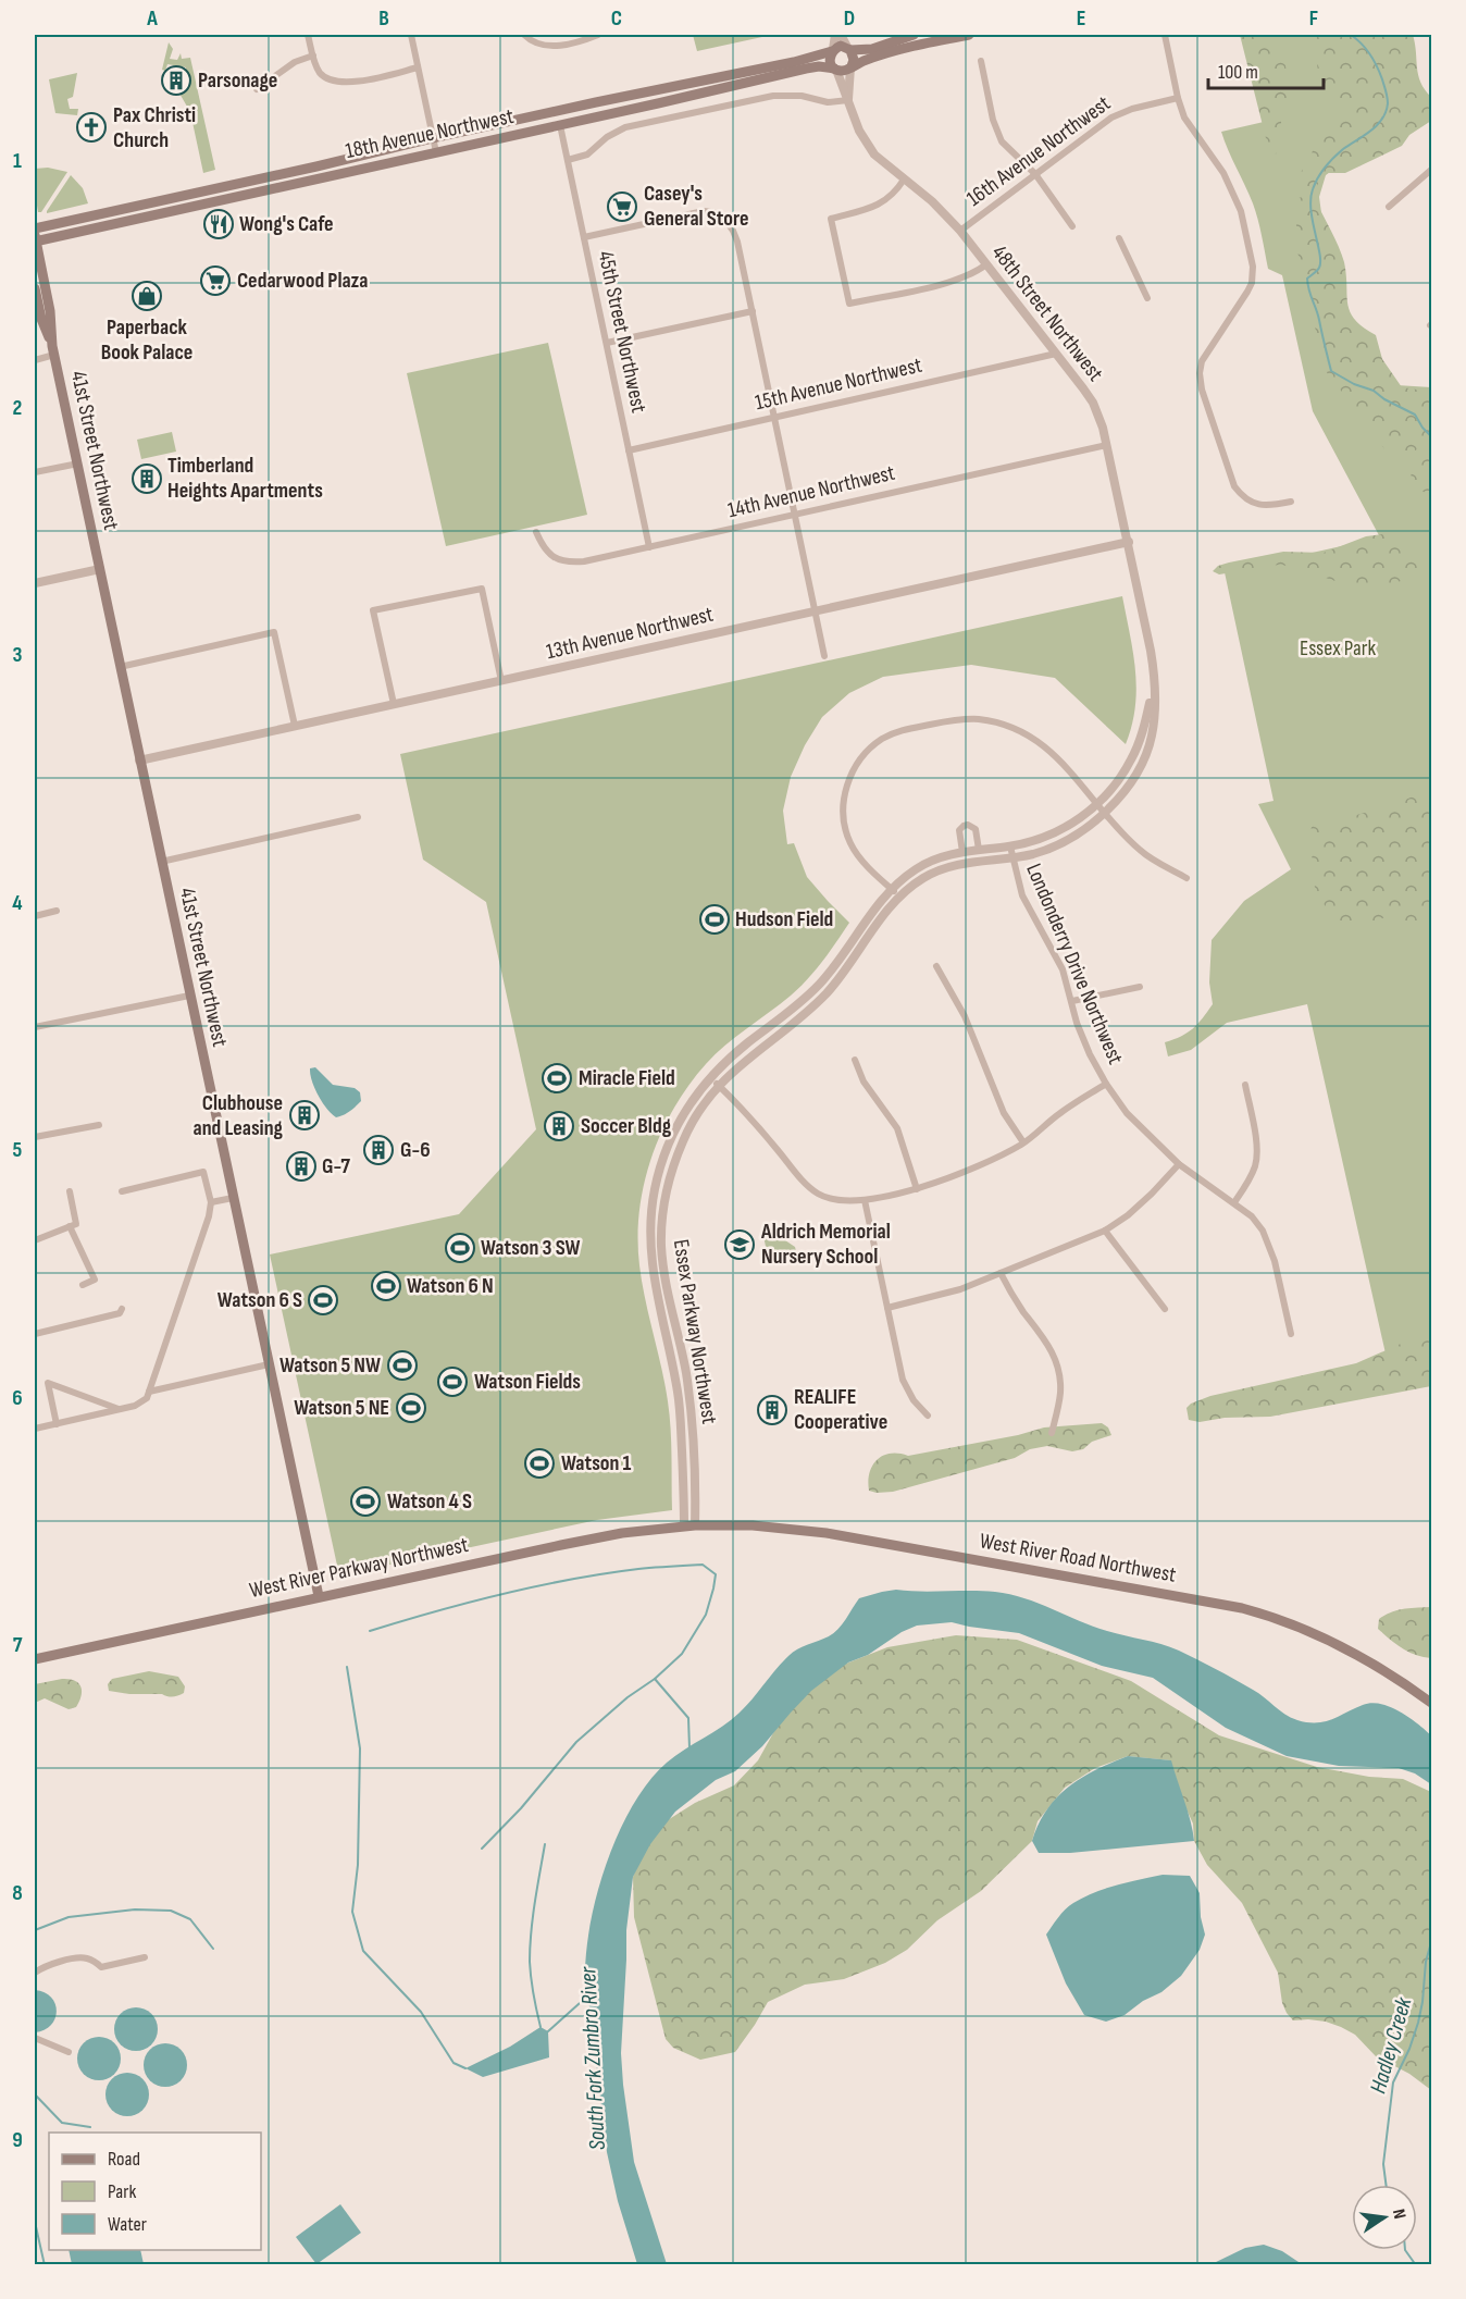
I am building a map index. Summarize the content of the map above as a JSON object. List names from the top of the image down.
{
  "streets": {
    "main road": [
      "18th Avenue Northwest",
      "41st Street Northwest",
      "West River Road Northwest",
      "West River Parkway Northwest"
    ],
    "street": [
      "16th Avenue Northwest",
      "48th Street Northwest",
      "45th Street Northwest",
      "15th Avenue Northwest",
      "14th Avenue Northwest",
      "13th Avenue Northwest",
      "Londonderry Drive Northwest",
      "Essex Parkway Northwest"
    ]
  },
  "crossings": [
    ["18th Avenue Northwest", "48th Street Northwest"],
    ["18th Avenue Northwest", "45th Street Northwest"],
    ["18th Avenue Northwest", "41st Street Northwest"],
    ["16th Avenue Northwest", "48th Street Northwest"],
    ["48th Street Northwest", "15th Avenue Northwest"],
    ["48th Street Northwest", "14th Avenue Northwest"],
    ["48th Street Northwest", "13th Avenue Northwest"],
    ["48th Street Northwest", "Essex Parkway Northwest"],
    ["45th Street Northwest", "15th Avenue Northwest"],
    ["45th Street Northwest", "14th Avenue Northwest"],
    ["41st Street Northwest", "13th Avenue Northwest"],
    ["41st Street Northwest", "West River Parkway Northwest"],
    ["Londonderry Drive Northwest", "Essex Parkway Northwest"],
    ["Essex Parkway Northwest", "West River Road Northwest"],
    ["Essex Parkway Northwest", "West River Parkway Northwest"],
    ["West River Road Northwest", "West River Parkway Northwest"]
  ],
  "water": ["Hadley Creek", "South Fork Zumbro River"],
  "parks": ["Essex Park"],
  "places": {
    "building": [
      "Parsonage",
      "Timberland Heights Apartments",
      "Clubhouse and Leasing",
      "Soccer Bldg",
      "G-6",
      "G-7",
      "REALIFE Cooperative"
    ],
    "church": ["Pax Christi Church"],
    "supermarket": ["Casey's General Store", "Cedarwood Plaza"],
    "restaurant": ["Wong's Cafe"],
    "shop": ["Paperback Book Palace"],
    "sports": [
      "Hudson Field",
      "Miracle Field",
      "Watson 3 SW",
      "Watson 6 N",
      "Watson 6 S",
      "Watson 5 NW",
      "Watson Fields",
      "Watson 5 NE",
      "Watson 1",
      "Watson 4 S"
    ],
    "school or university": ["Aldrich Memorial Nursery School"]
  },
  "legend": ["Road", "Park", "Water"],
  "scale_bar": "100 m",
  "north": "right",
  "grid": {
    "columns": [
      "A",
      "B",
      "C",
      "D",
      "E",
      "F"
    ],
    "rows": [
      "1",
      "2",
      "3",
      "4",
      "5",
      "6",
      "7",
      "8",
      "9"
    ]
  }
}
